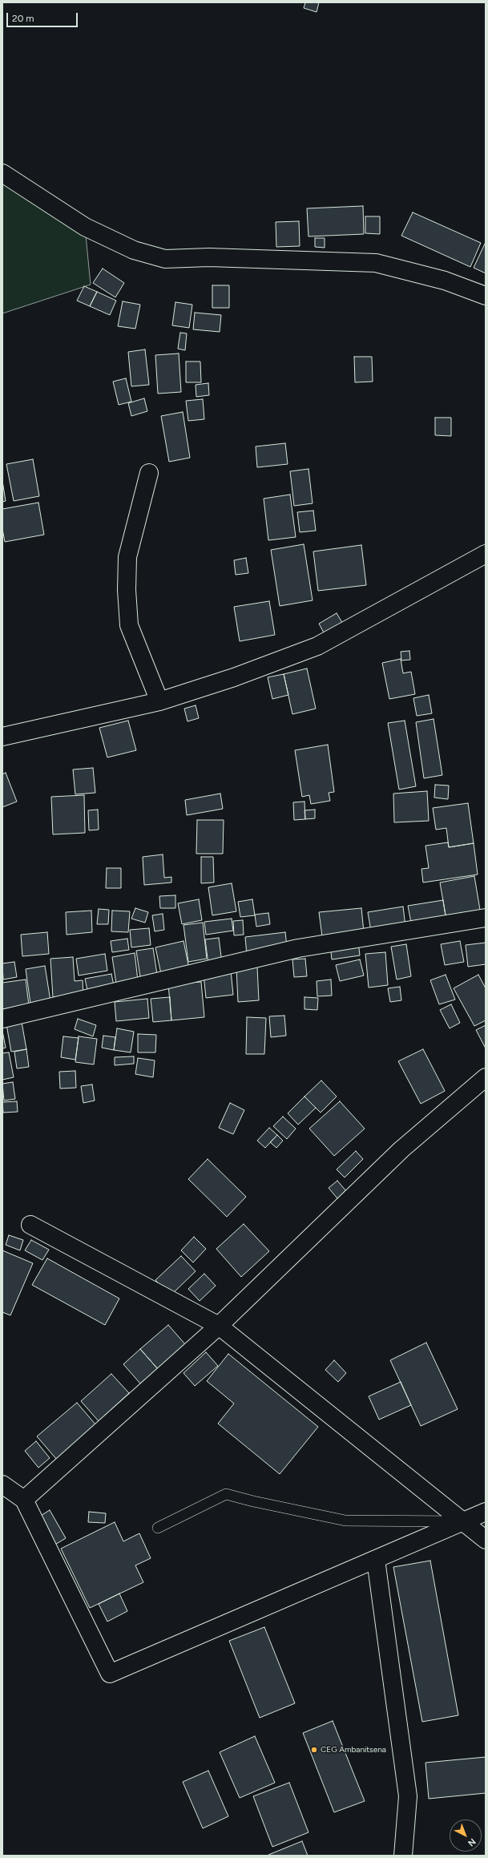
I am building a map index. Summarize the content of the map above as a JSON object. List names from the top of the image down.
{
  "places": ["CEG Ambanitsena"],
  "scale_bar": "20 m",
  "north": "bottom right"
}
